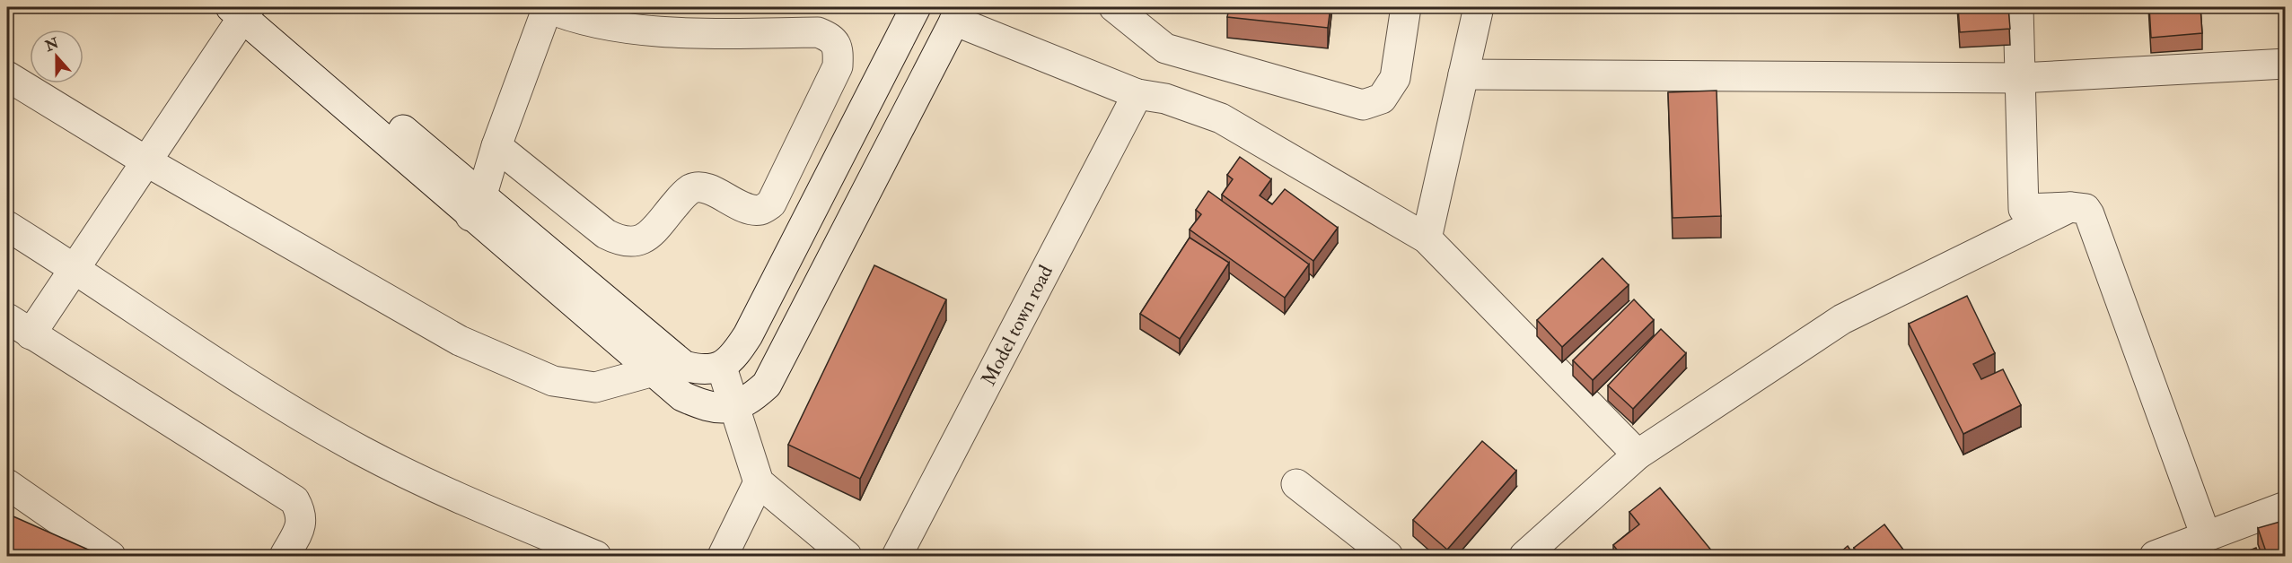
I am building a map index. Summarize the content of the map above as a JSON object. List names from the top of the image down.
{
  "streets": {
    "street": ["Model town road"]
  },
  "north": "top"
}
